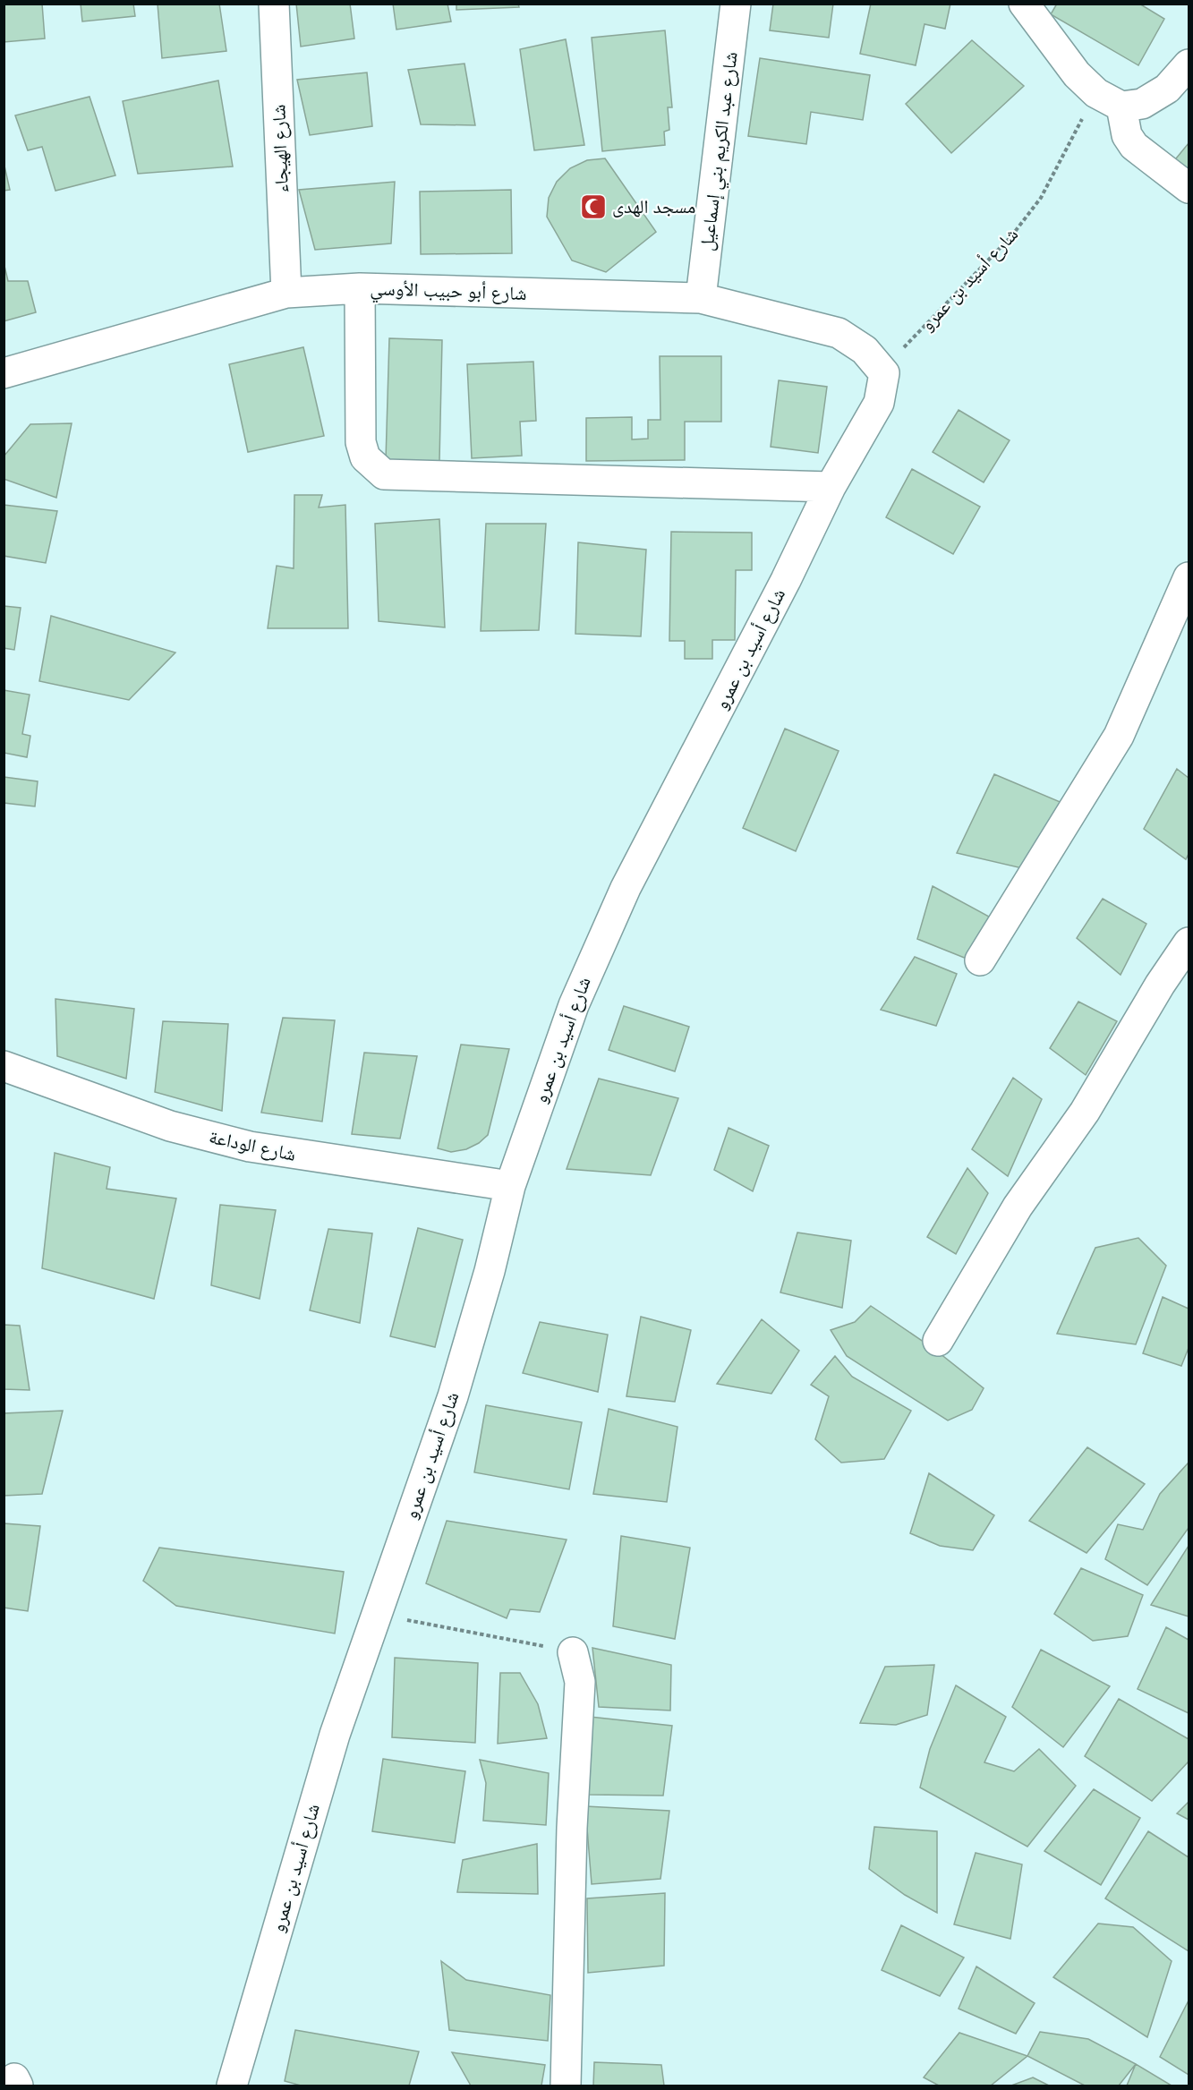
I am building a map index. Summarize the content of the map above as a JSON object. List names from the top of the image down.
{
  "streets": {
    "street": [
      "شارع الهيجاء",
      "شارع عبد الكريم بني إسماعيل",
      "شارع أسيد بن عمرو",
      "شارع أبو حبيب الأوسي",
      "شارع الوداعة"
    ]
  },
  "crossings": [
    ["شارع الهيجاء", "شارع أبو حبيب الأوسي"],
    ["شارع عبد الكريم بني إسماعيل", "شارع أبو حبيب الأوسي"],
    ["شارع أسيد بن عمرو", "شارع أبو حبيب الأوسي"],
    ["شارع أسيد بن عمرو", "شارع الوداعة"]
  ],
  "places": {
    "mosque": ["مسجد الهدى"]
  }
}
